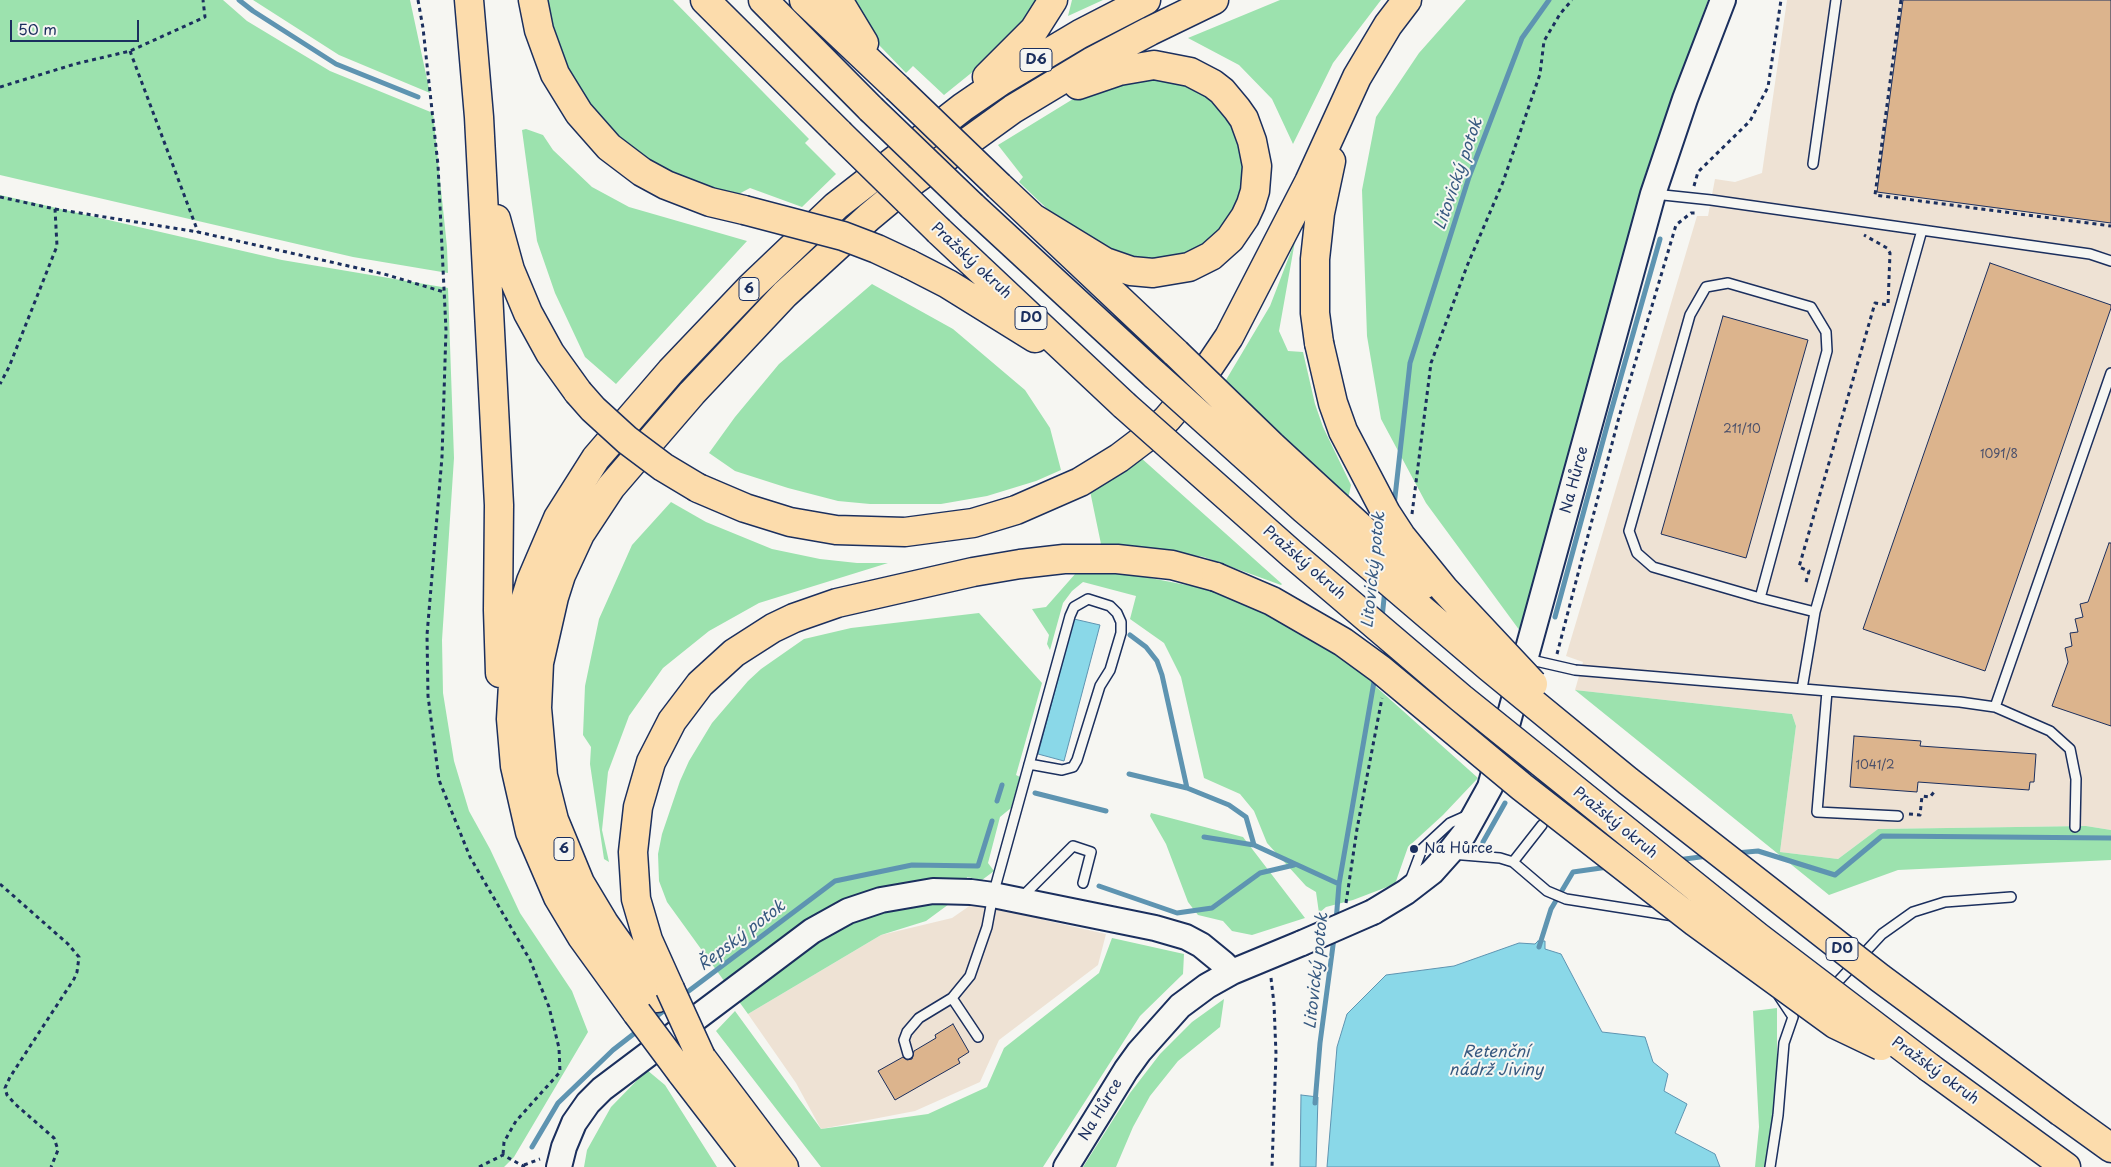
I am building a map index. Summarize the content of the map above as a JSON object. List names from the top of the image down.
{
  "streets": {
    "highway": [
      "D6",
      "Pražský okruh",
      "6",
      "D0"
    ],
    "main road": ["Na Hůrce"]
  },
  "crossings": [
    ["D6", "6"]
  ],
  "water": ["Litovický potok", "Řepský potok", "Retenční nádrž Jiviny"],
  "places": ["Na Hůrce"],
  "house_numbers": ["211/10", "1091/8", "1041/2"],
  "scale_bar": "50 m"
}
